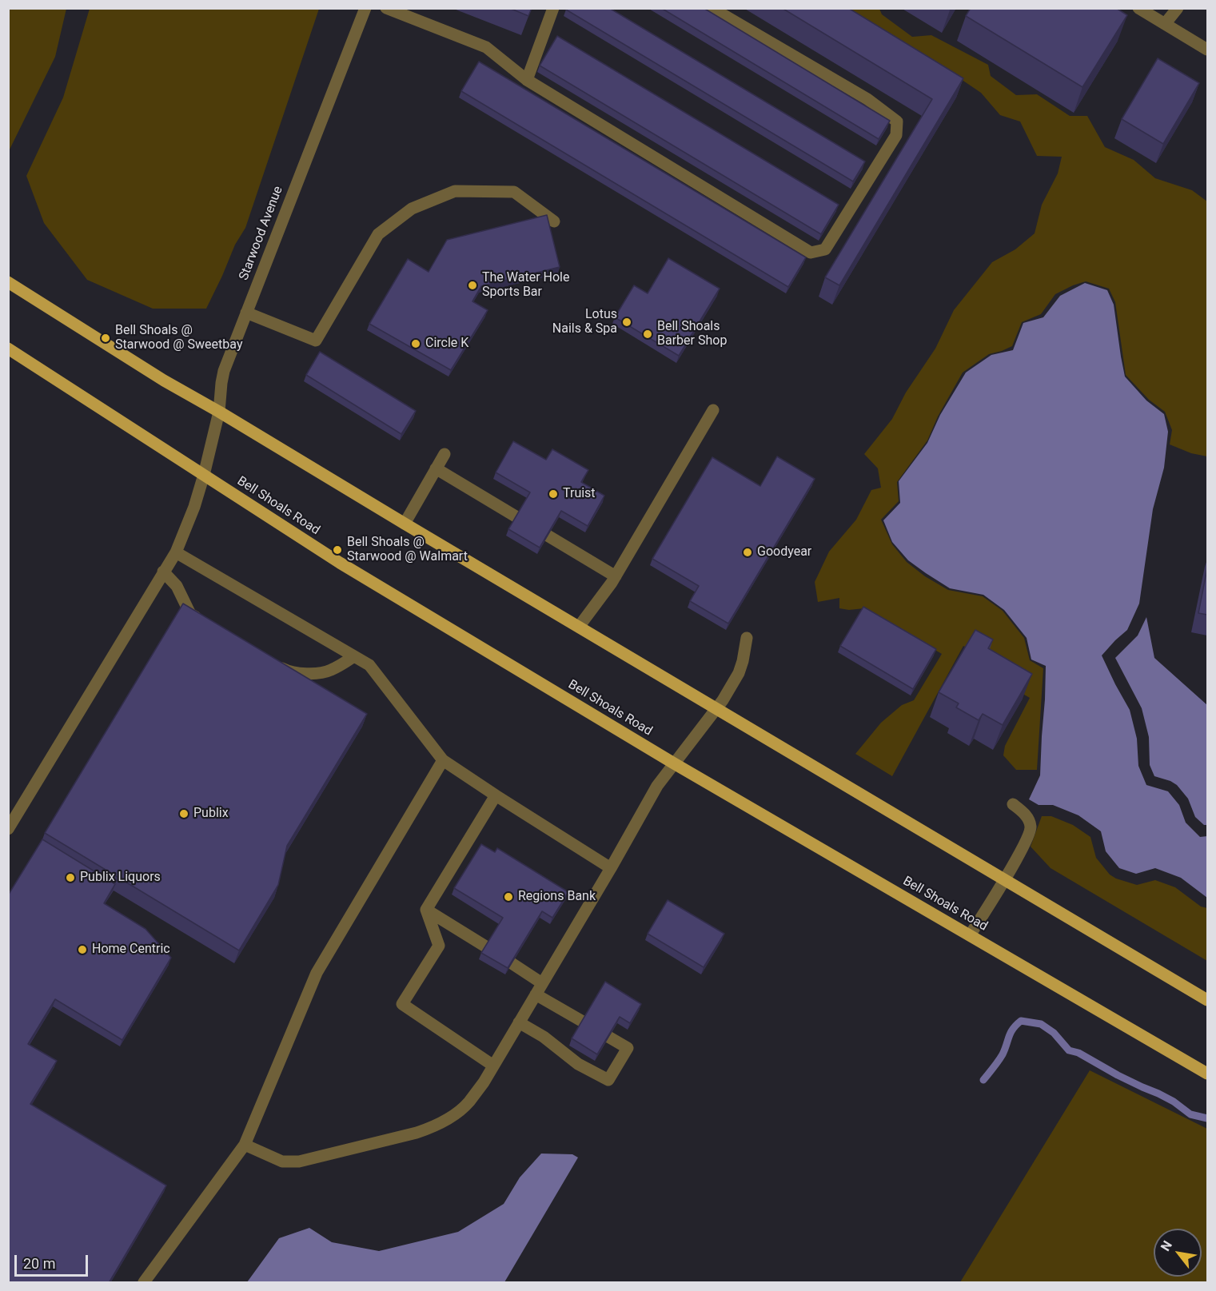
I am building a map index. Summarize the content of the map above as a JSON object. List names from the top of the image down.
{
  "streets": {
    "main road": ["Bell Shoals Road"],
    "street": ["Starwood Avenue"]
  },
  "crossings": [
    ["Starwood Avenue", "Bell Shoals Road"]
  ],
  "places": [
    "The Water Hole Sports Bar",
    "Lotus Nails & Spa",
    "Bell Shoals Barber Shop",
    "Bell Shoals @ Starwood @ Sweetbay",
    "Circle K",
    "Truist",
    "Bell Shoals @ Starwood @ Walmart",
    "Goodyear",
    "Publix",
    "Publix Liquors",
    "Regions Bank",
    "Home Centric"
  ],
  "scale_bar": "20 m",
  "north": "top left"
}
